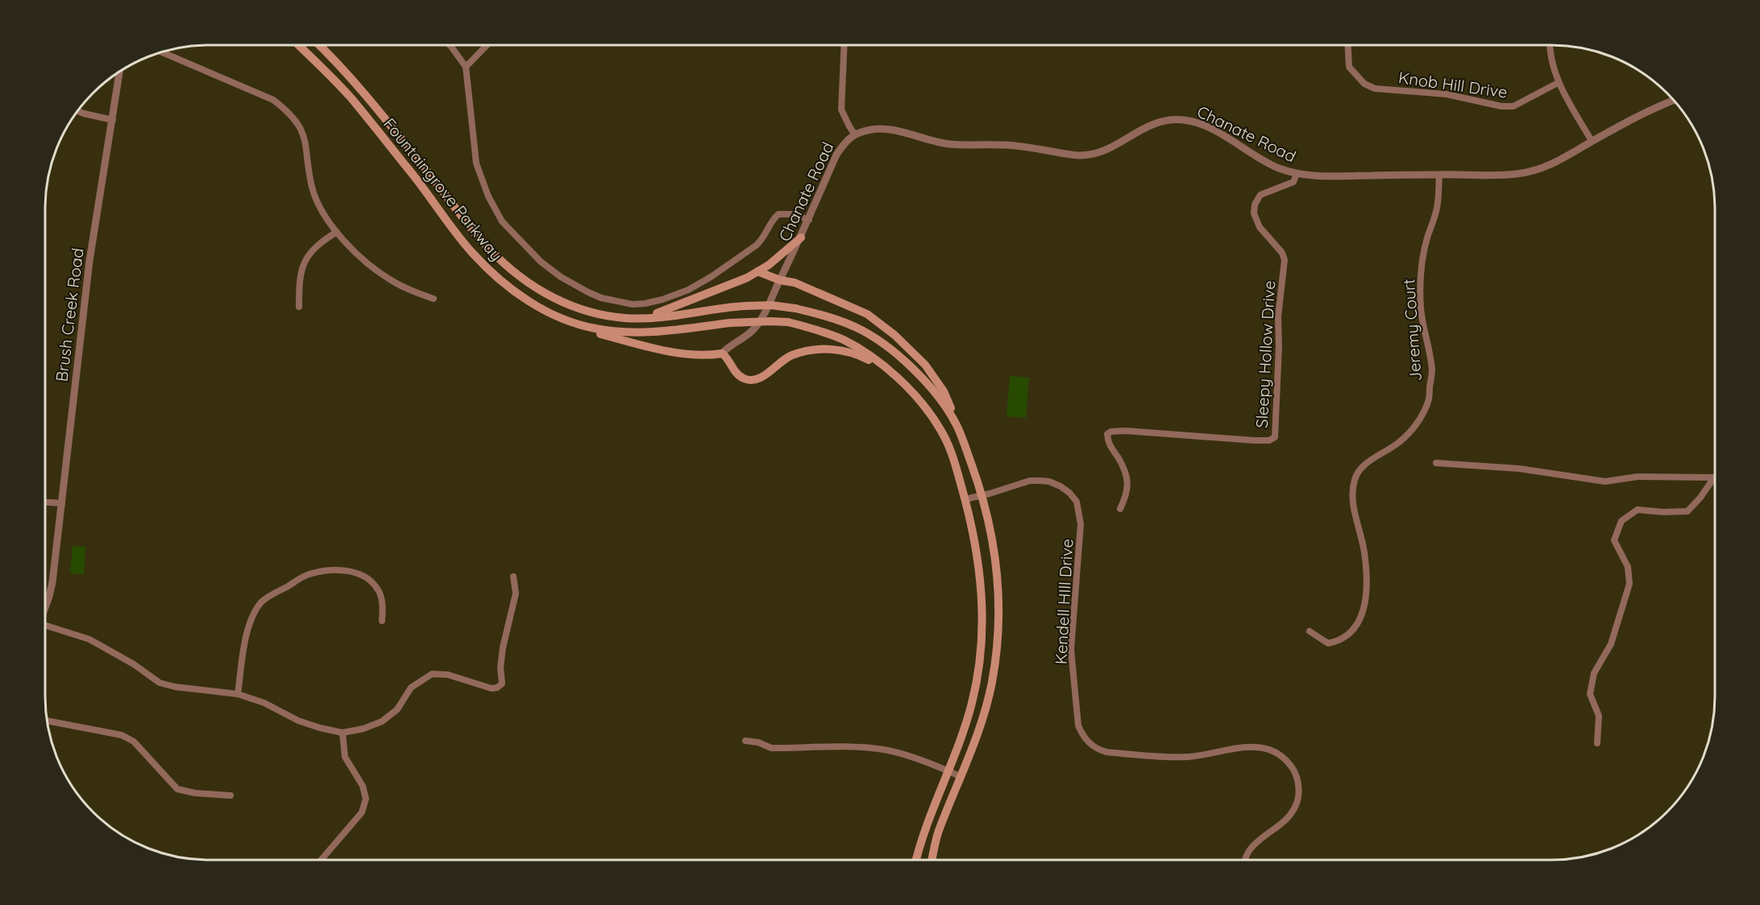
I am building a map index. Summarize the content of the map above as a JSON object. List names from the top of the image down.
{
  "streets": {
    "main road": ["Fountaingrove Parkway"],
    "street": [
      "Knob Hill Drive",
      "Chanate Road",
      "Brush Creek Road",
      "Jeremy Court",
      "Sleepy Hollow Drive",
      "Kendell HIll Drive"
    ]
  },
  "crossings": [
    ["Chanate Road", "Jeremy Court"],
    ["Chanate Road", "Sleepy Hollow Drive"],
    ["Fountaingrove Parkway", "Kendell HIll Drive"]
  ]
}
